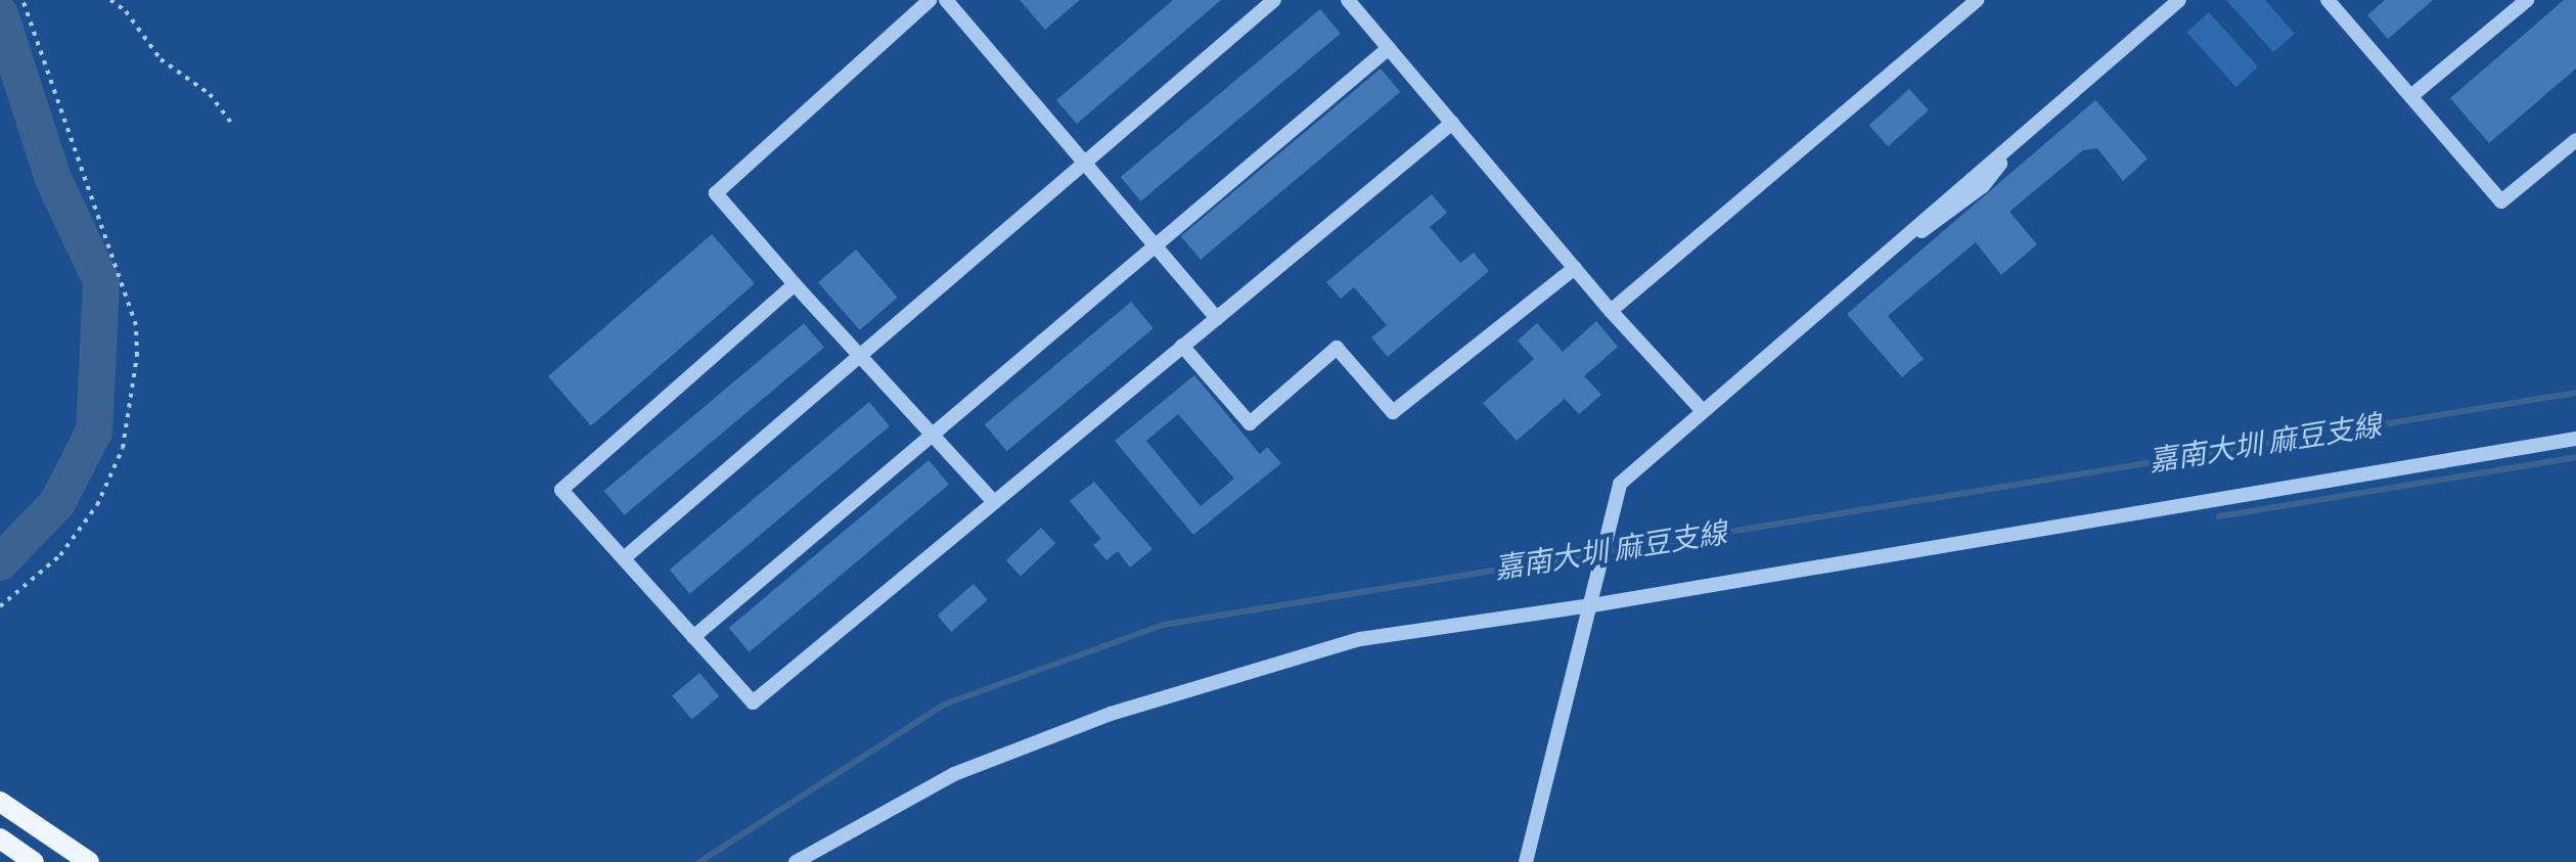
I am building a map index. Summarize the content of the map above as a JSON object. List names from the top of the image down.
{
  "water": ["嘉南大圳 麻豆支線"]
}
